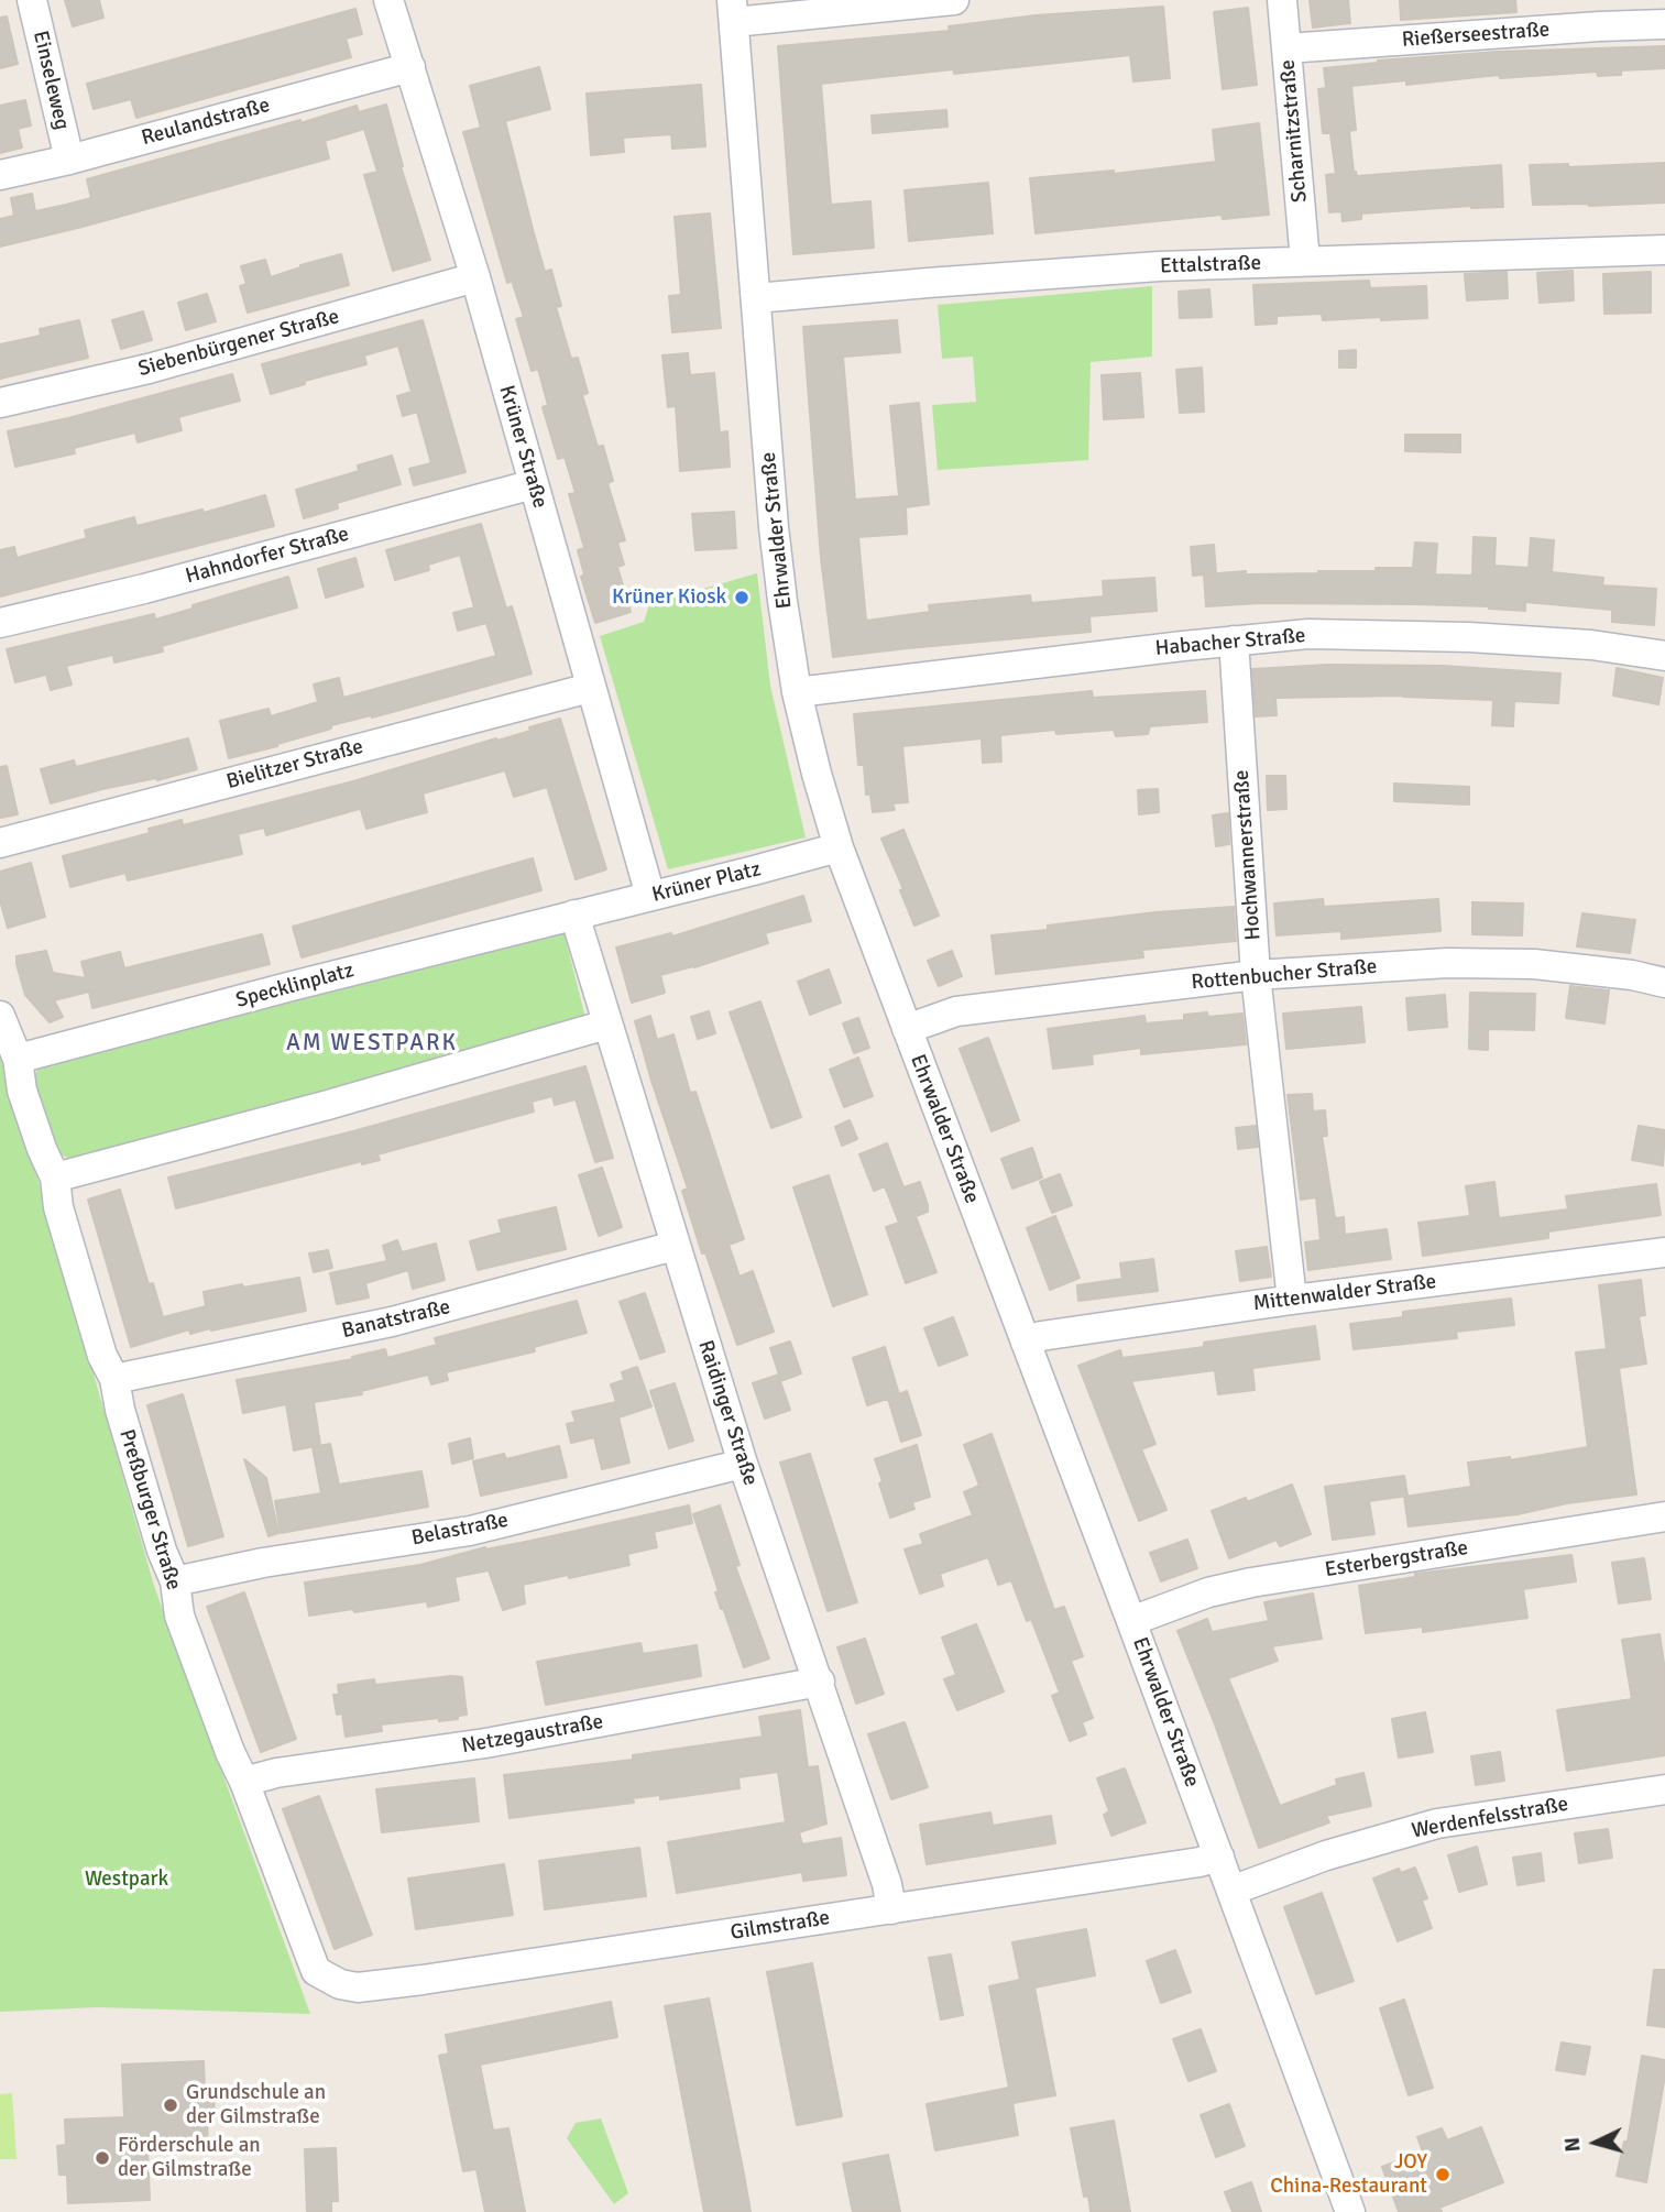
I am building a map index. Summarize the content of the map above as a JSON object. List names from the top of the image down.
{
  "streets": {
    "street": [
      "Rießerseestraße",
      "Einseleweg",
      "Reulandstraße",
      "Scharnitzstraße",
      "Ettalstraße",
      "Siebenbürgener Straße",
      "Krüner Straße",
      "Ehrwalder Straße",
      "Hahndorfer Straße",
      "Habacher Straße",
      "Bielitzer Straße",
      "Hochwannerstraße",
      "Krüner Platz",
      "Rottenbucher Straße",
      "Specklinplatz",
      "Mittenwalder Straße",
      "Banatstraße",
      "Raidinger Straße",
      "Preßburger Straße",
      "Belastraße",
      "Esterbergstraße",
      "Netzegaustraße",
      "Werdenfelsstraße",
      "Gilmstraße"
    ]
  },
  "crossings": [
    ["Rießerseestraße", "Scharnitzstraße"],
    ["Einseleweg", "Reulandstraße"],
    ["Reulandstraße", "Krüner Straße"],
    ["Scharnitzstraße", "Ettalstraße"],
    ["Ettalstraße", "Ehrwalder Straße"],
    ["Siebenbürgener Straße", "Krüner Straße"],
    ["Krüner Straße", "Hahndorfer Straße"],
    ["Krüner Straße", "Bielitzer Straße"],
    ["Krüner Straße", "Krüner Platz"],
    ["Ehrwalder Straße", "Habacher Straße"],
    ["Ehrwalder Straße", "Krüner Platz"],
    ["Ehrwalder Straße", "Rottenbucher Straße"],
    ["Ehrwalder Straße", "Mittenwalder Straße"],
    ["Ehrwalder Straße", "Esterbergstraße"],
    ["Ehrwalder Straße", "Werdenfelsstraße"],
    ["Ehrwalder Straße", "Gilmstraße"],
    ["Habacher Straße", "Hochwannerstraße"],
    ["Hochwannerstraße", "Rottenbucher Straße"],
    ["Hochwannerstraße", "Mittenwalder Straße"],
    ["Krüner Platz", "Specklinplatz"],
    ["Krüner Platz", "Raidinger Straße"],
    ["Specklinplatz", "Raidinger Straße"],
    ["Specklinplatz", "Preßburger Straße"],
    ["Banatstraße", "Raidinger Straße"],
    ["Banatstraße", "Preßburger Straße"],
    ["Raidinger Straße", "Belastraße"],
    ["Raidinger Straße", "Netzegaustraße"],
    ["Raidinger Straße", "Gilmstraße"],
    ["Preßburger Straße", "Belastraße"],
    ["Preßburger Straße", "Netzegaustraße"],
    ["Preßburger Straße", "Gilmstraße"]
  ],
  "districts": ["AM WESTPARK"],
  "parks": ["Westpark"],
  "places": [
    "Krüner Kiosk",
    "Grundschule an der Gilmstraße",
    "Förderschule an der Gilmstraße",
    "JOY China-Restaurant"
  ],
  "north": "left"
}
